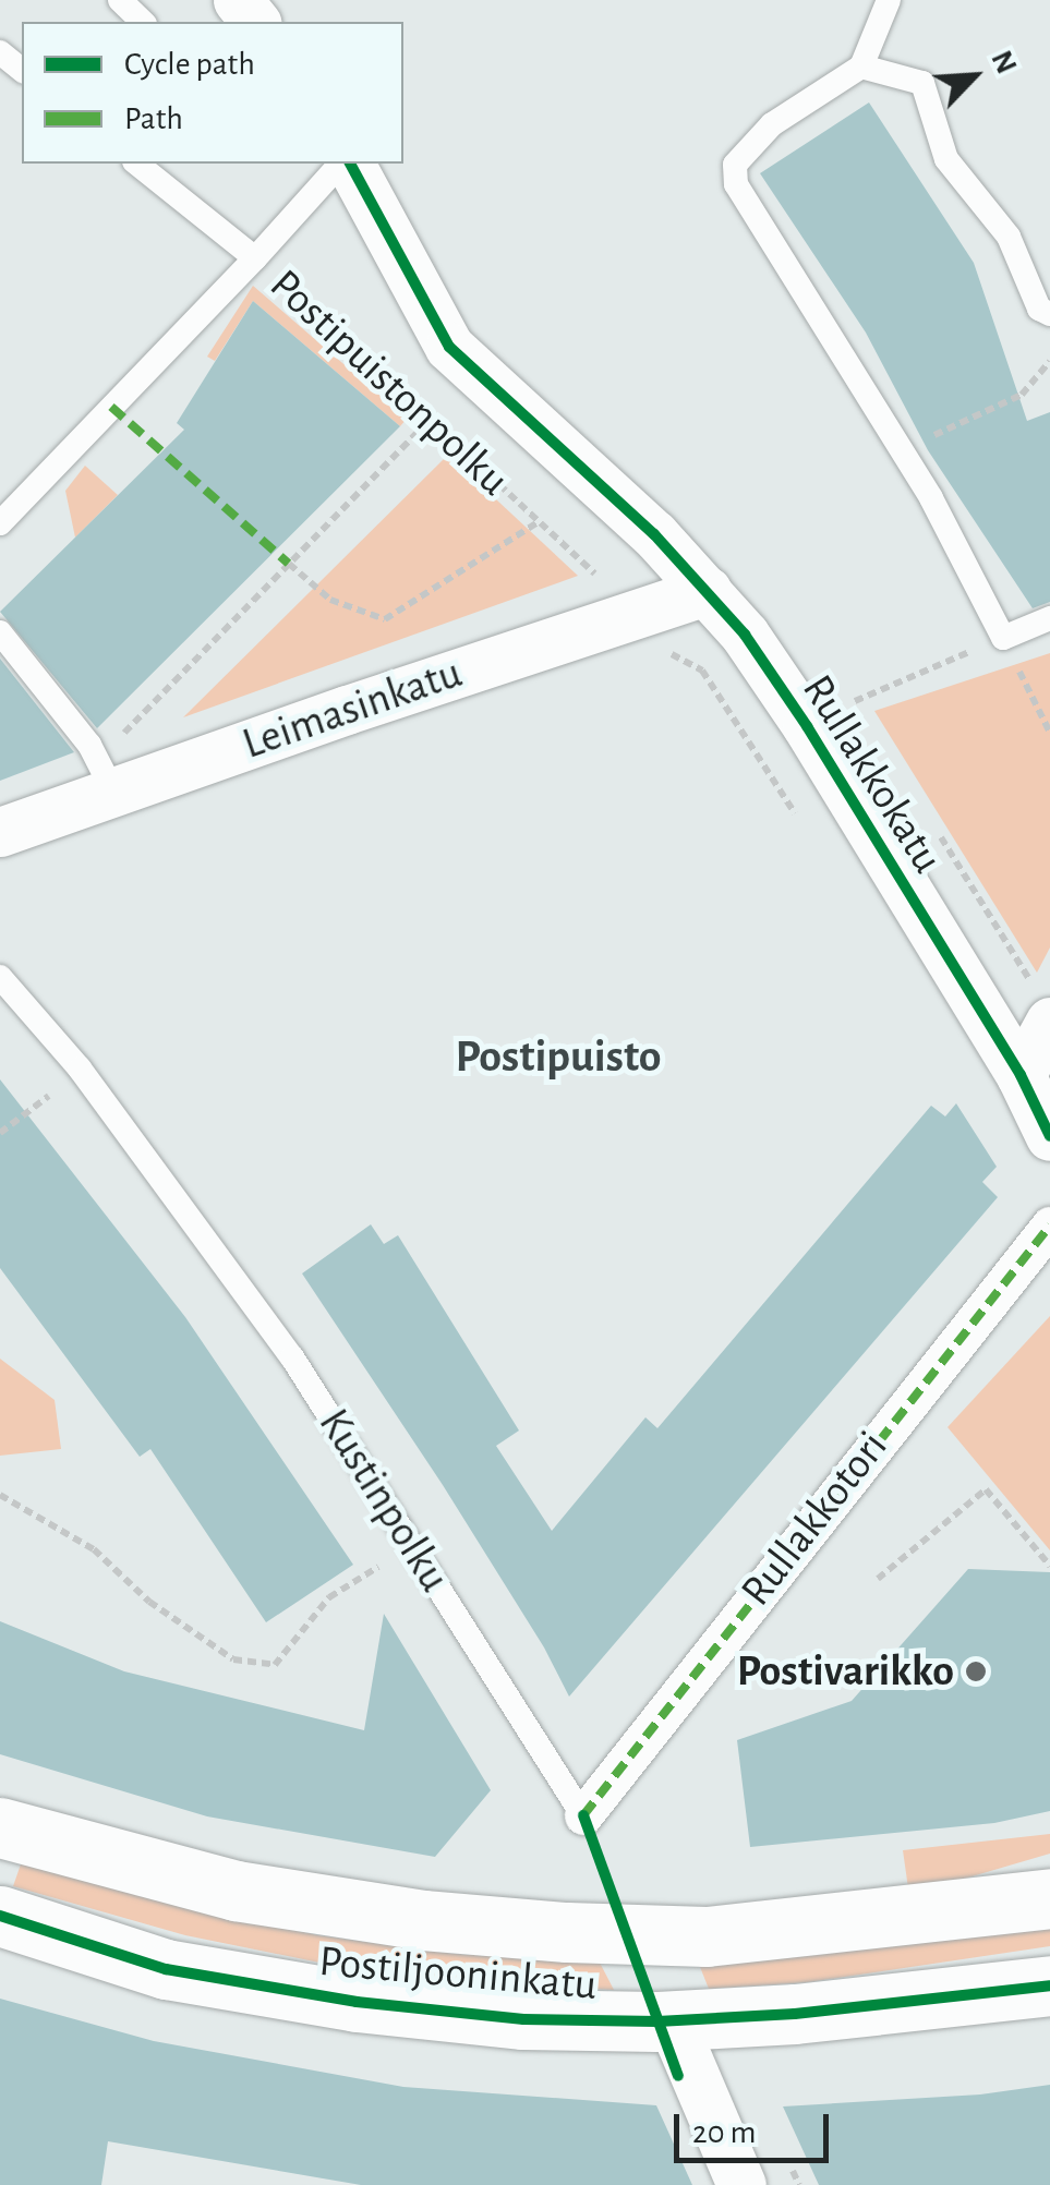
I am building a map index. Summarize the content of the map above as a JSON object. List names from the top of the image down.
{
  "streets": {
    "street": [
      "Leimasinkatu",
      "Rullakkokatu",
      "Rullakkotori",
      "Postiljooninkatu"
    ],
    "lane": ["Postipuistonpolku", "Kustinpolku"]
  },
  "crossings": [
    ["Postipuistonpolku", "Leimasinkatu"],
    ["Leimasinkatu", "Rullakkokatu"],
    ["Kustinpolku", "Rullakkotori"]
  ],
  "districts": ["Postipuisto"],
  "places": ["Postivarikko"],
  "legend": ["Cycle path", "Path"],
  "scale_bar": "20 m",
  "north": "top right"
}
